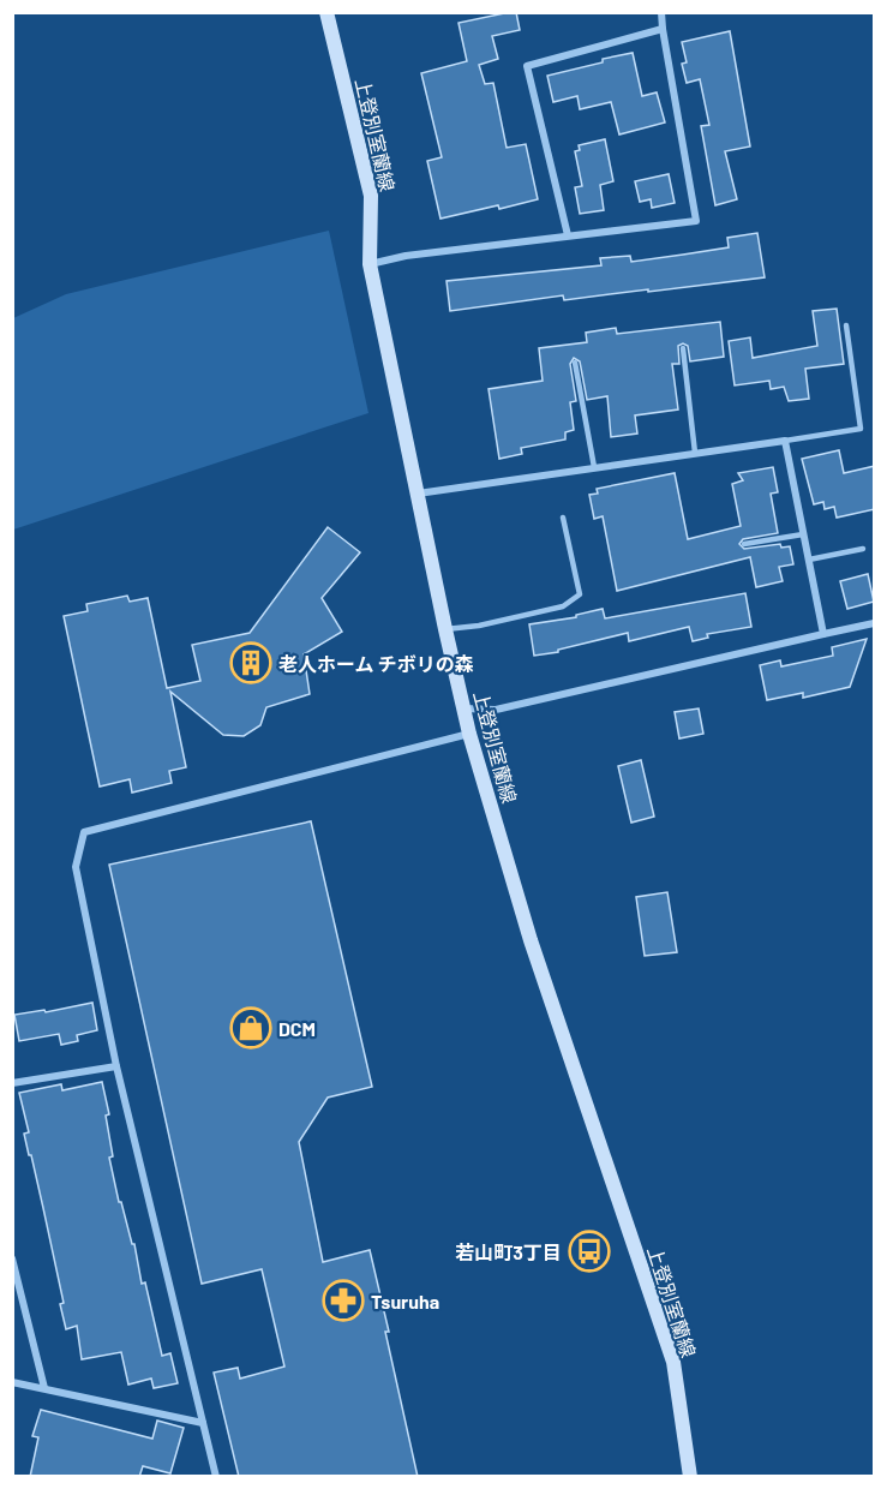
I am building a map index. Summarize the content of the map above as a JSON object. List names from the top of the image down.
{
  "streets": {
    "main road": ["上登別室蘭線"]
  },
  "places": {
    "building": ["老人ホーム チボリの森"],
    "shop": ["DCM"],
    "bus stop": ["若山町3丁目"],
    "pharmacy": ["Tsuruha"]
  }
}
